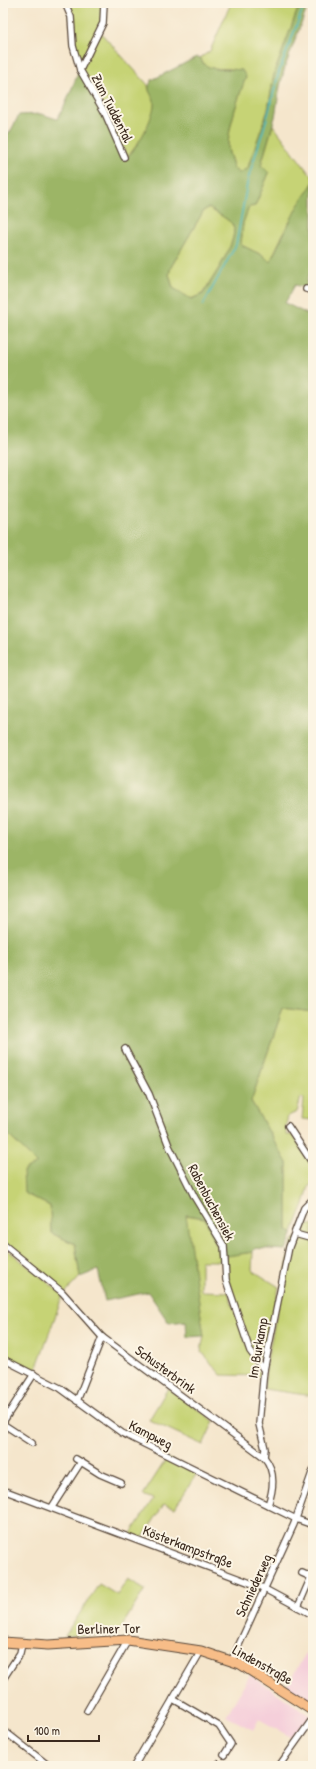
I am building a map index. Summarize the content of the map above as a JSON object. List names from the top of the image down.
{
  "streets": {
    "main road": ["Berliner Tor", "Lindenstraße"],
    "street": [
      "Zum Tuddental",
      "Rabenbuchensiek",
      "Im Burkamp",
      "Schusterbrink",
      "Kampweg",
      "Kösterkampstraße",
      "Schniederweg"
    ]
  },
  "crossings": [
    ["Rabenbuchensiek", "Im Burkamp"],
    ["Im Burkamp", "Schusterbrink"],
    ["Im Burkamp", "Kampweg"],
    ["Kampweg", "Schniederweg"],
    ["Kösterkampstraße", "Schniederweg"],
    ["Schniederweg", "Lindenstraße"],
    ["Berliner Tor", "Lindenstraße"]
  ],
  "scale_bar": "100 m"
}
